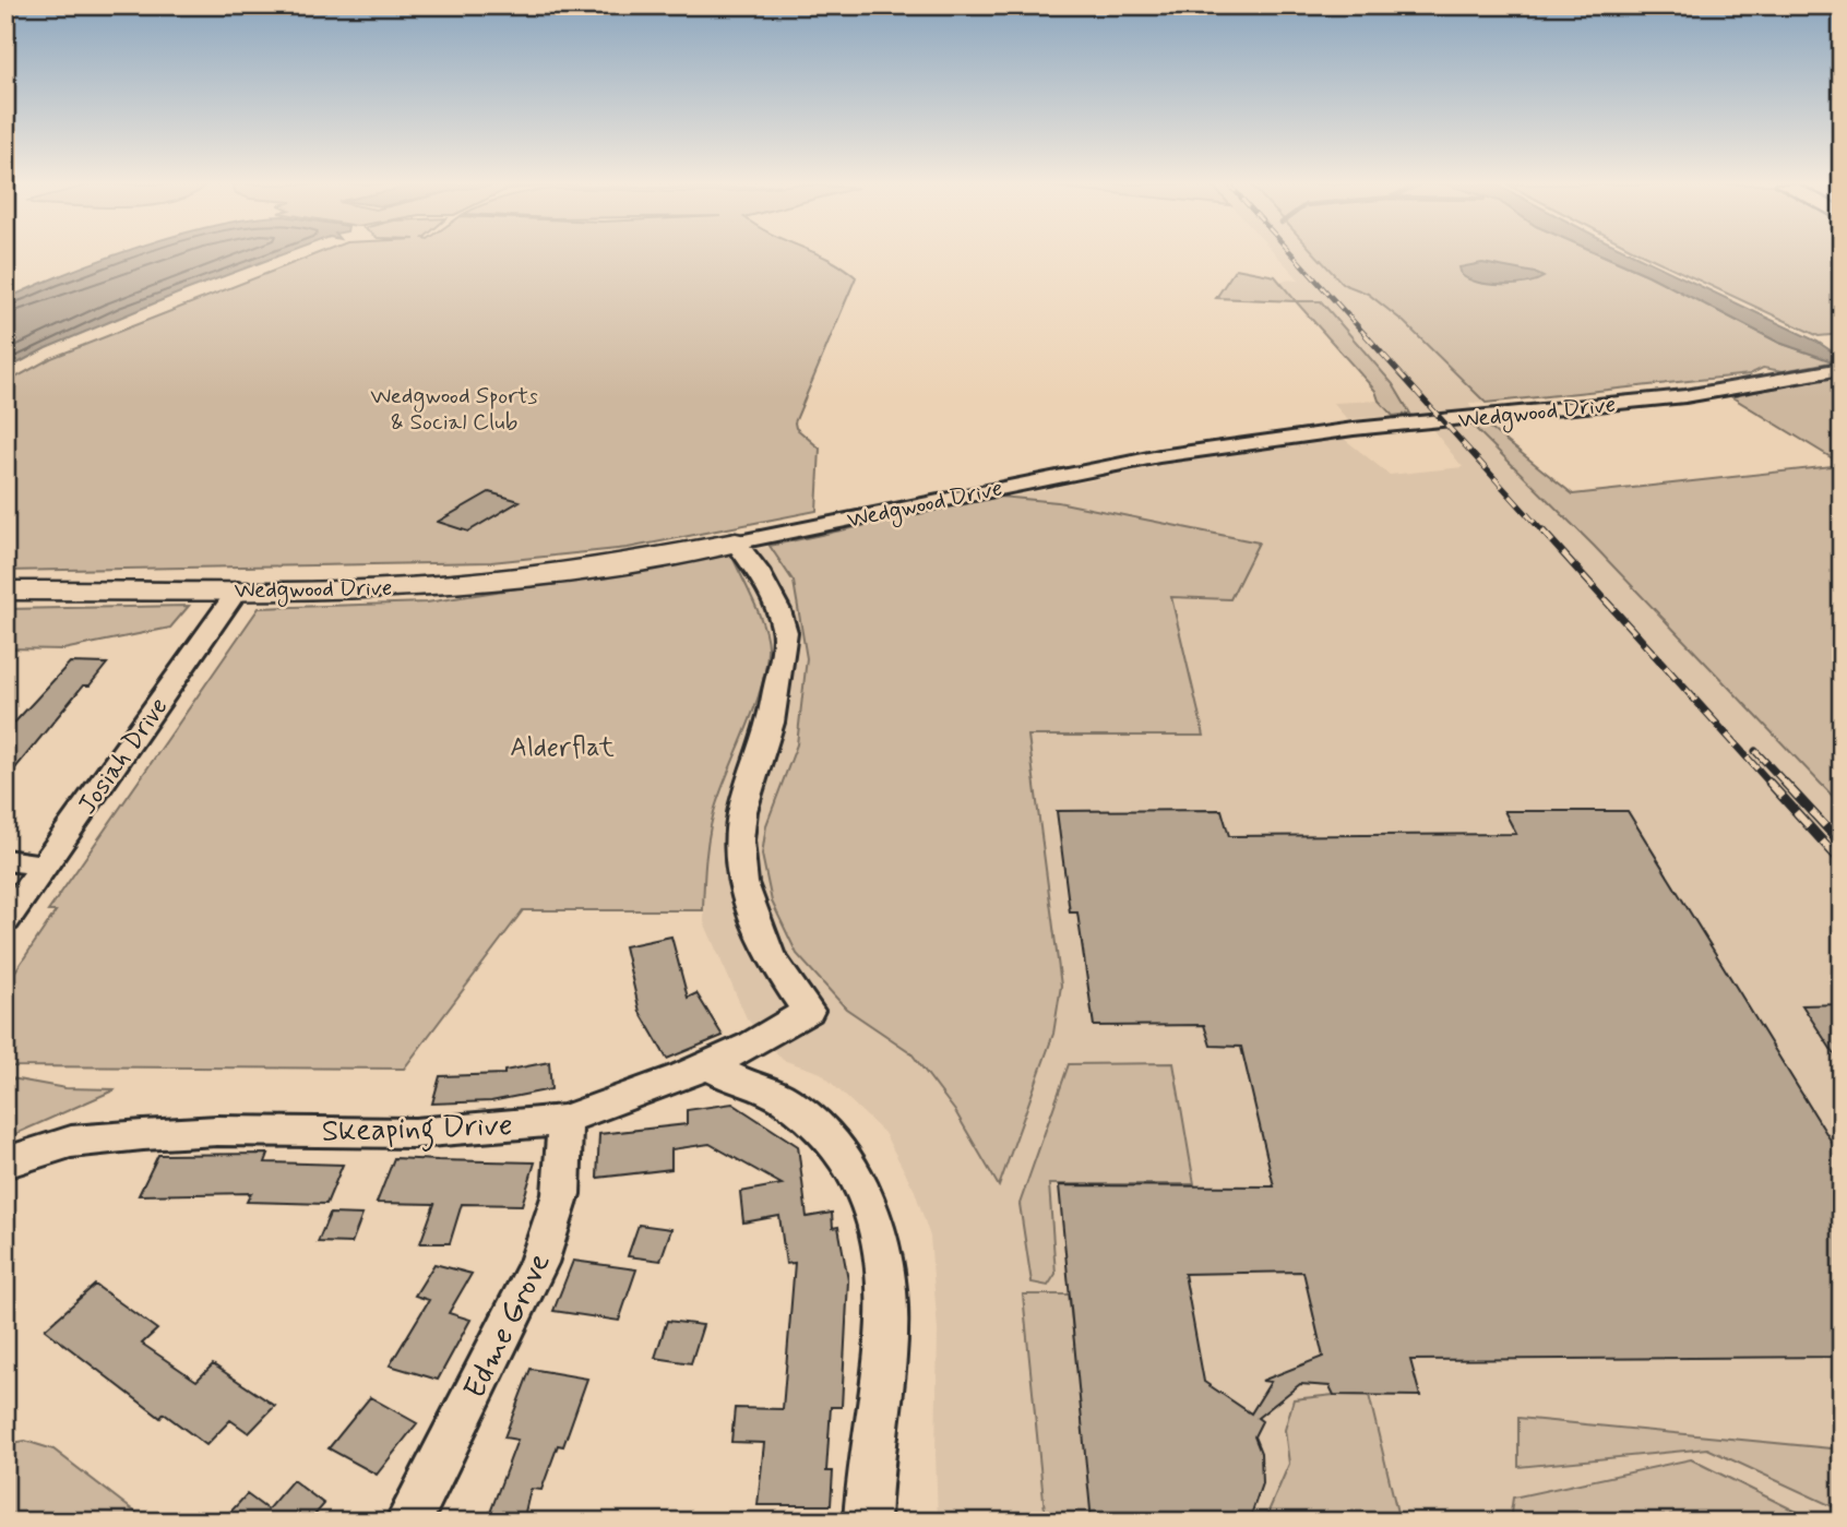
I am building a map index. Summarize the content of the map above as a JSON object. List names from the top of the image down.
{
  "streets": {
    "street": [
      "Wedgwood Drive",
      "Josiah Drive",
      "Skeaping Drive",
      "Edme Grove"
    ]
  },
  "crossings": [
    ["Wedgwood Drive", "Josiah Drive"],
    ["Wedgwood Drive", "Skeaping Drive"],
    ["Skeaping Drive", "Edme Grove"]
  ],
  "parks": ["Wedgwood Sports & Social Club", "Alderflat"]
}
